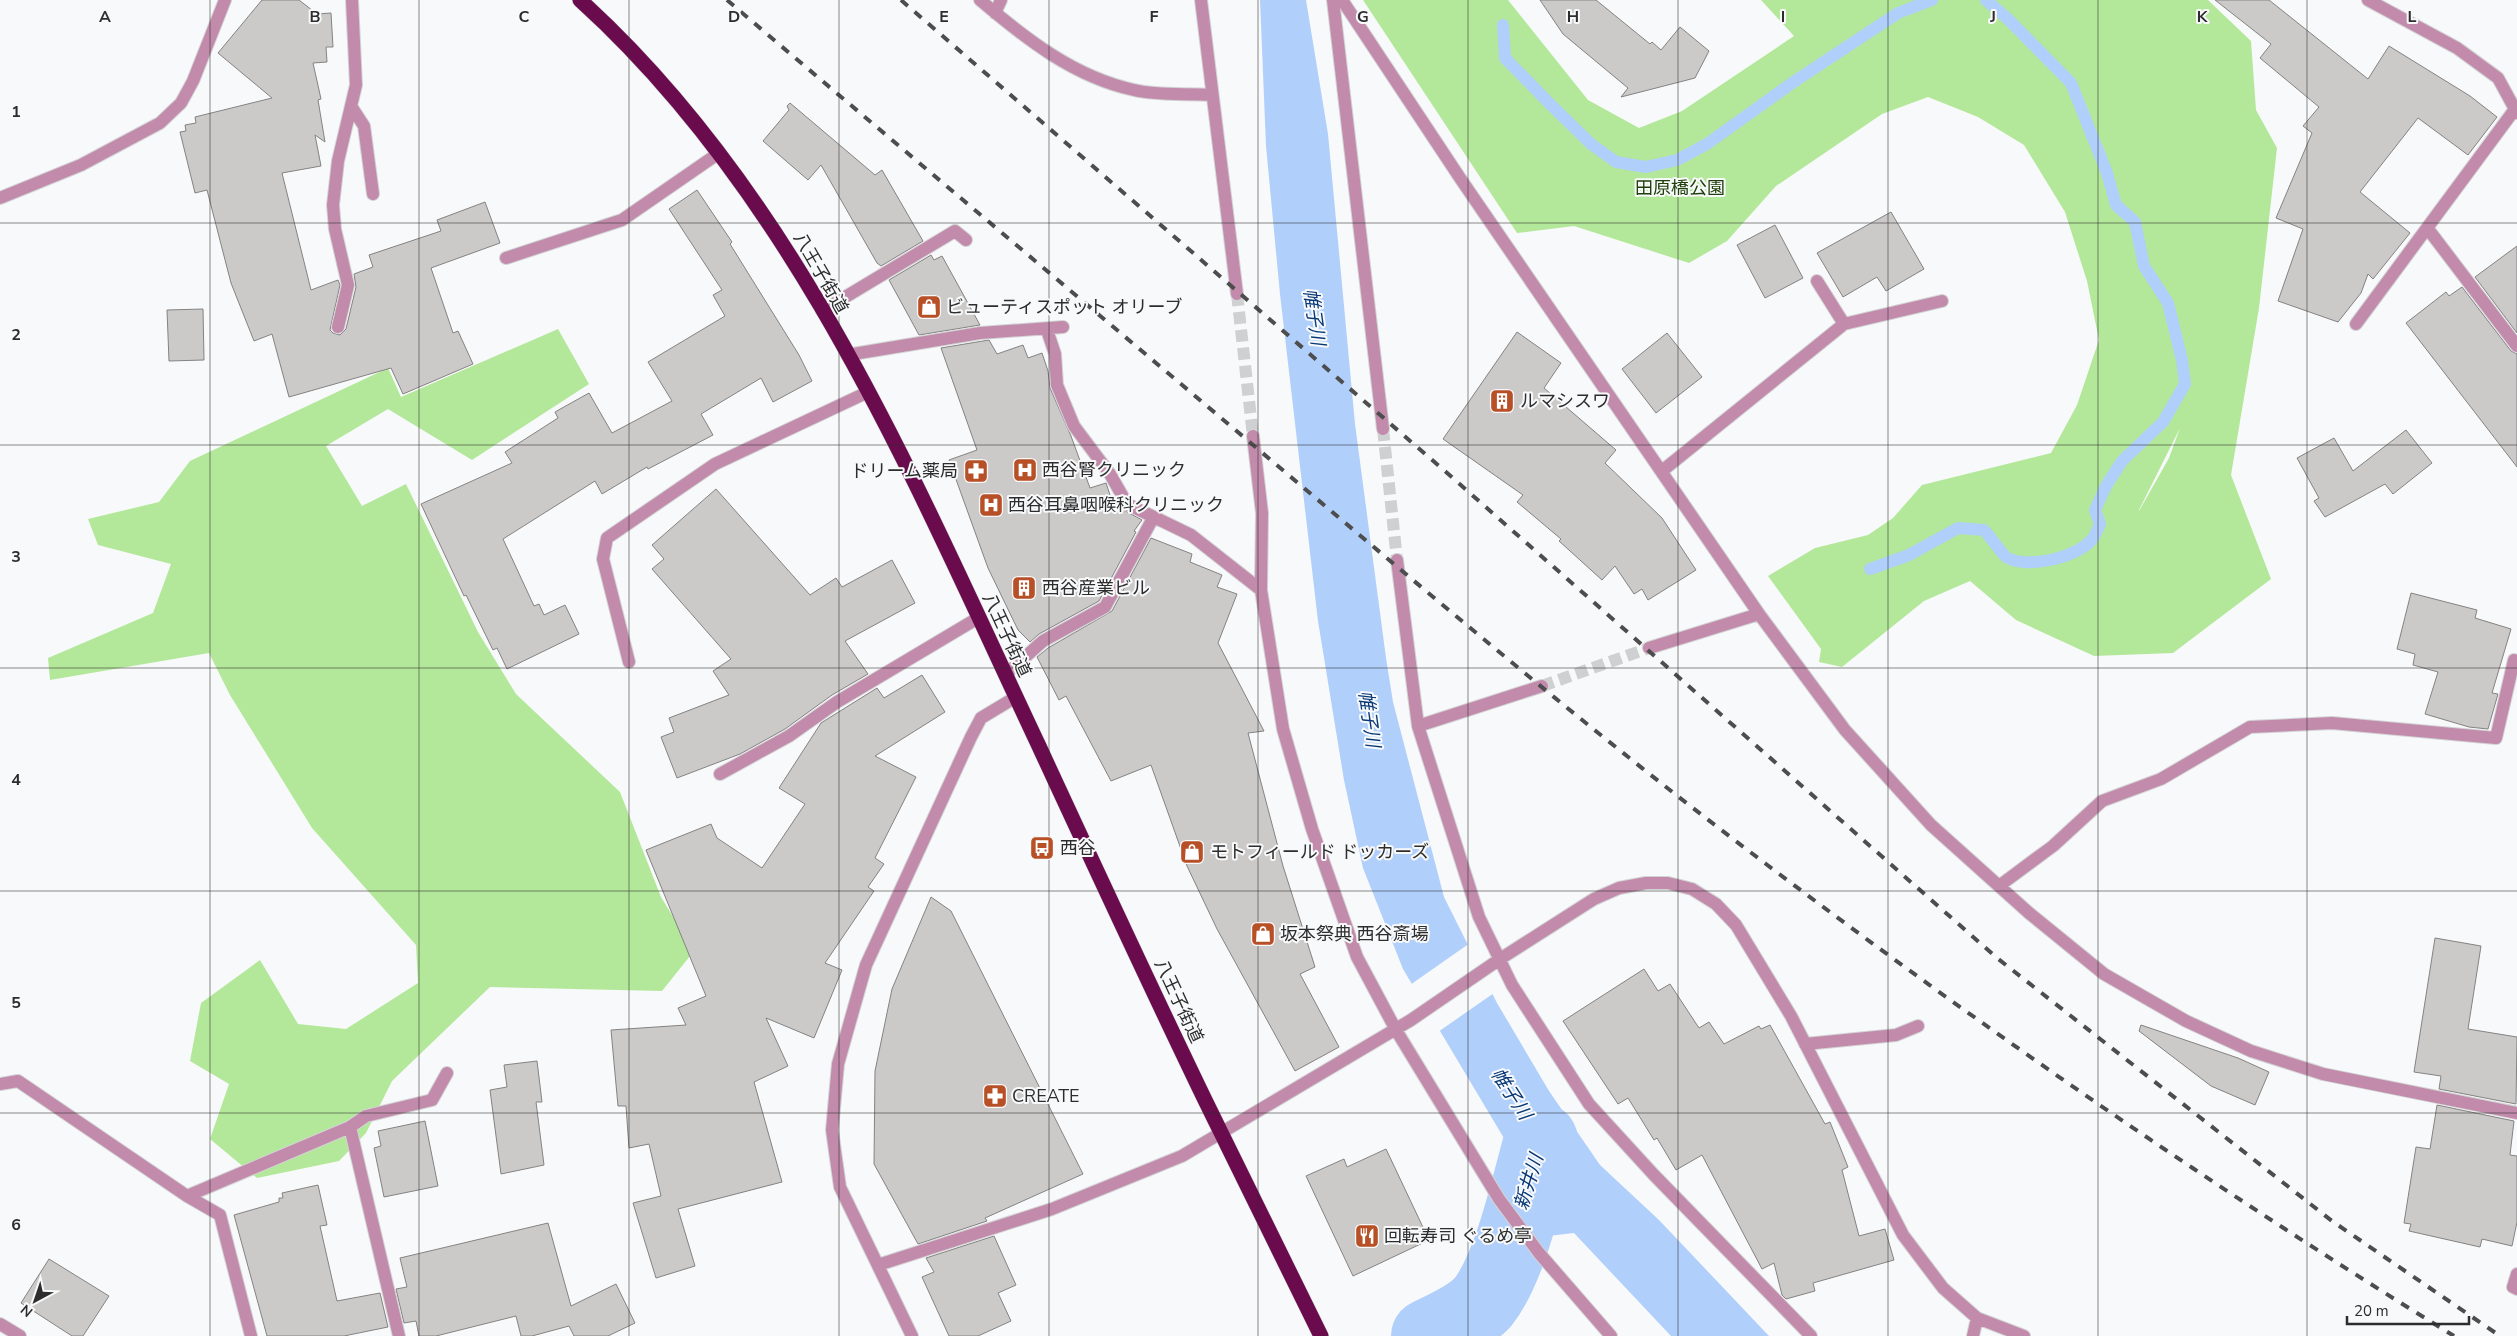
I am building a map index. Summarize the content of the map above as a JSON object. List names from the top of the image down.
{
  "streets": {
    "highway": ["八王子街道"]
  },
  "water": ["帷子川", "新井川"],
  "parks": ["田原橋公園"],
  "places": {
    "shop": ["ビューティスポット オリーブ", "モトフィールド ドッカーズ", "坂本祭典 西谷斎場"],
    "building": ["ルマシスワ", "西谷産業ビル"],
    "hospital": ["西谷腎クリニック", "西谷耳鼻咽喉科クリニック"],
    "pharmacy": ["ドリーム薬局", "CREATE"],
    "bus stop": ["西谷"],
    "restaurant": ["回転寿司 ぐるめ亭"]
  },
  "scale_bar": "20 m",
  "north": "bottom left",
  "grid": {
    "columns": [
      "A",
      "B",
      "C",
      "D",
      "E",
      "F",
      "G",
      "H",
      "I",
      "J",
      "K",
      "L"
    ],
    "rows": [
      "1",
      "2",
      "3",
      "4",
      "5",
      "6"
    ]
  }
}
